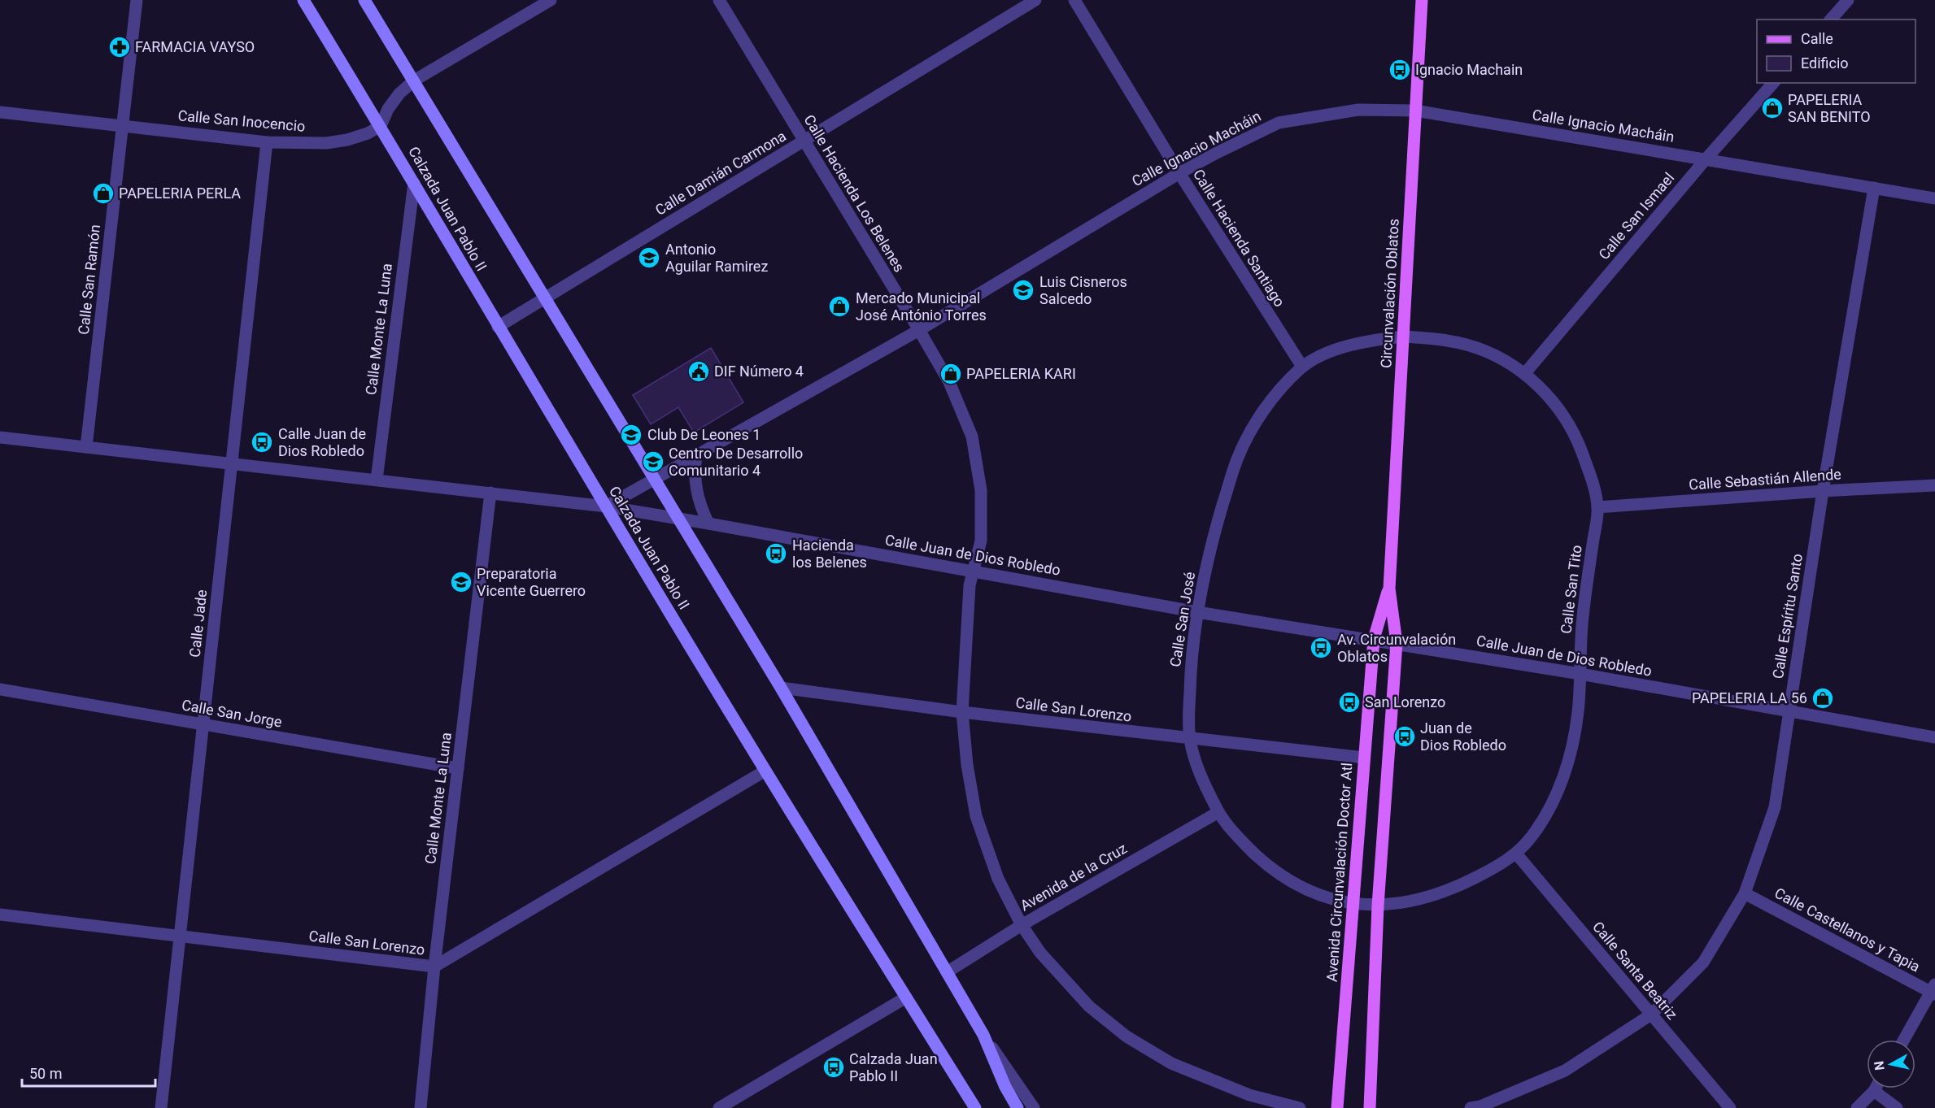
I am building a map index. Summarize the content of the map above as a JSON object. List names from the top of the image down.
{
  "streets": {
    "main road": ["Calzada Juan Pablo II", "Circunvalación Oblatos", "Avenida Circunvalación Doctor Atl"],
    "street": [
      "Calle San Inocencio",
      "Calle Ignacio Macháin",
      "Calle Damián Carmona",
      "Calle Hacienda Los Belenes",
      "Calle San Ismael",
      "Calle Hacienda Santiago",
      "Calle San Ramón",
      "Calle Monte La Luna",
      "Calle Sebastián Allende",
      "Calle Juan de Dios Robledo",
      "Calle San Tito",
      "Calle Espíritu Santo",
      "Calle San José",
      "Calle Jade",
      "Calle San Lorenzo",
      "Calle San Jorge",
      "Avenida de la Cruz",
      "Calle Castellanos y Tapia",
      "Calle Santa Beatriz"
    ]
  },
  "crossings": [
    ["Calle San Inocencio", "Calzada Juan Pablo II"],
    ["Calle San Inocencio", "Calle San Ramón"],
    ["Calle San Inocencio", "Calle Jade"],
    ["Calle Ignacio Macháin", "Calle Hacienda Los Belenes"],
    ["Calle Ignacio Macháin", "Calzada Juan Pablo II"],
    ["Calle Ignacio Macháin", "Calle San Ismael"],
    ["Calle Ignacio Macháin", "Calle Hacienda Santiago"],
    ["Calle Ignacio Macháin", "Circunvalación Oblatos"],
    ["Calle Ignacio Macháin", "Calle Juan de Dios Robledo"],
    ["Calle Ignacio Macháin", "Calle Espíritu Santo"],
    ["Calle Damián Carmona", "Calle Hacienda Los Belenes"],
    ["Calle Damián Carmona", "Calzada Juan Pablo II"],
    ["Calle Hacienda Los Belenes", "Calle Juan de Dios Robledo"],
    ["Calle Hacienda Los Belenes", "Calle San Lorenzo"],
    ["Calle Hacienda Los Belenes", "Avenida de la Cruz"],
    ["Calzada Juan Pablo II", "Calle Monte La Luna"],
    ["Calzada Juan Pablo II", "Calle Juan de Dios Robledo"],
    ["Calzada Juan Pablo II", "Calle San Lorenzo"],
    ["Calle San Ismael", "Calle San Tito"],
    ["Calle Hacienda Santiago", "Calle San José"],
    ["Calle San Ramón", "Calle Juan de Dios Robledo"],
    ["Circunvalación Oblatos", "Calle Juan de Dios Robledo"],
    ["Circunvalación Oblatos", "Calle San Tito"],
    ["Circunvalación Oblatos", "Calle San José"],
    ["Circunvalación Oblatos", "Avenida Circunvalación Doctor Atl"],
    ["Calle Monte La Luna", "Calle Juan de Dios Robledo"],
    ["Calle Monte La Luna", "Calle San Lorenzo"],
    ["Calle Monte La Luna", "Calle San Jorge"],
    ["Calle Sebastián Allende", "Calle San Tito"],
    ["Calle Sebastián Allende", "Calle Espíritu Santo"],
    ["Calle Juan de Dios Robledo", "Calle San Tito"],
    ["Calle Juan de Dios Robledo", "Calle Espíritu Santo"],
    ["Calle Juan de Dios Robledo", "Calle San José"],
    ["Calle Juan de Dios Robledo", "Calle Jade"],
    ["Calle Juan de Dios Robledo", "Avenida Circunvalación Doctor Atl"],
    ["Calle San Tito", "Calle San José"],
    ["Calle San Tito", "Calle Santa Beatriz"],
    ["Calle Espíritu Santo", "Calle Castellanos y Tapia"],
    ["Calle Espíritu Santo", "Calle Santa Beatriz"],
    ["Calle San José", "Calle San Lorenzo"],
    ["Calle San José", "Avenida Circunvalación Doctor Atl"],
    ["Calle San José", "Avenida de la Cruz"],
    ["Calle Jade", "Calle San Lorenzo"],
    ["Calle Jade", "Calle San Jorge"],
    ["Calle San Lorenzo", "Avenida Circunvalación Doctor Atl"]
  ],
  "places": {
    "pharmacy": ["FARMACIA VAYSO"],
    "bus stop": [
      "Ignacio Machain",
      "Calle Juan de Dios Robledo",
      "Hacienda los Belenes",
      "Av. Circunvalación Oblatos",
      "San Lorenzo",
      "Juan de Dios Robledo",
      "Calzada Juan Pablo II"
    ],
    "shop": [
      "PAPELERIA SAN BENITO",
      "PAPELERIA PERLA",
      "Mercado Municipal José António Torres",
      "PAPELERIA KARI",
      "PAPELERIA LA 56"
    ],
    "school or university": [
      "Antonio Aguilar Ramirez",
      "Luis Cisneros Salcedo",
      "Club De Leones 1",
      "Centro De Desarrollo Comunitario 4",
      "Preparatoria Vicente Guerrero"
    ],
    "public building": ["DIF Número 4"]
  },
  "legend": ["Calle", "Edificio"],
  "scale_bar": "50 m",
  "north": "left"
}
